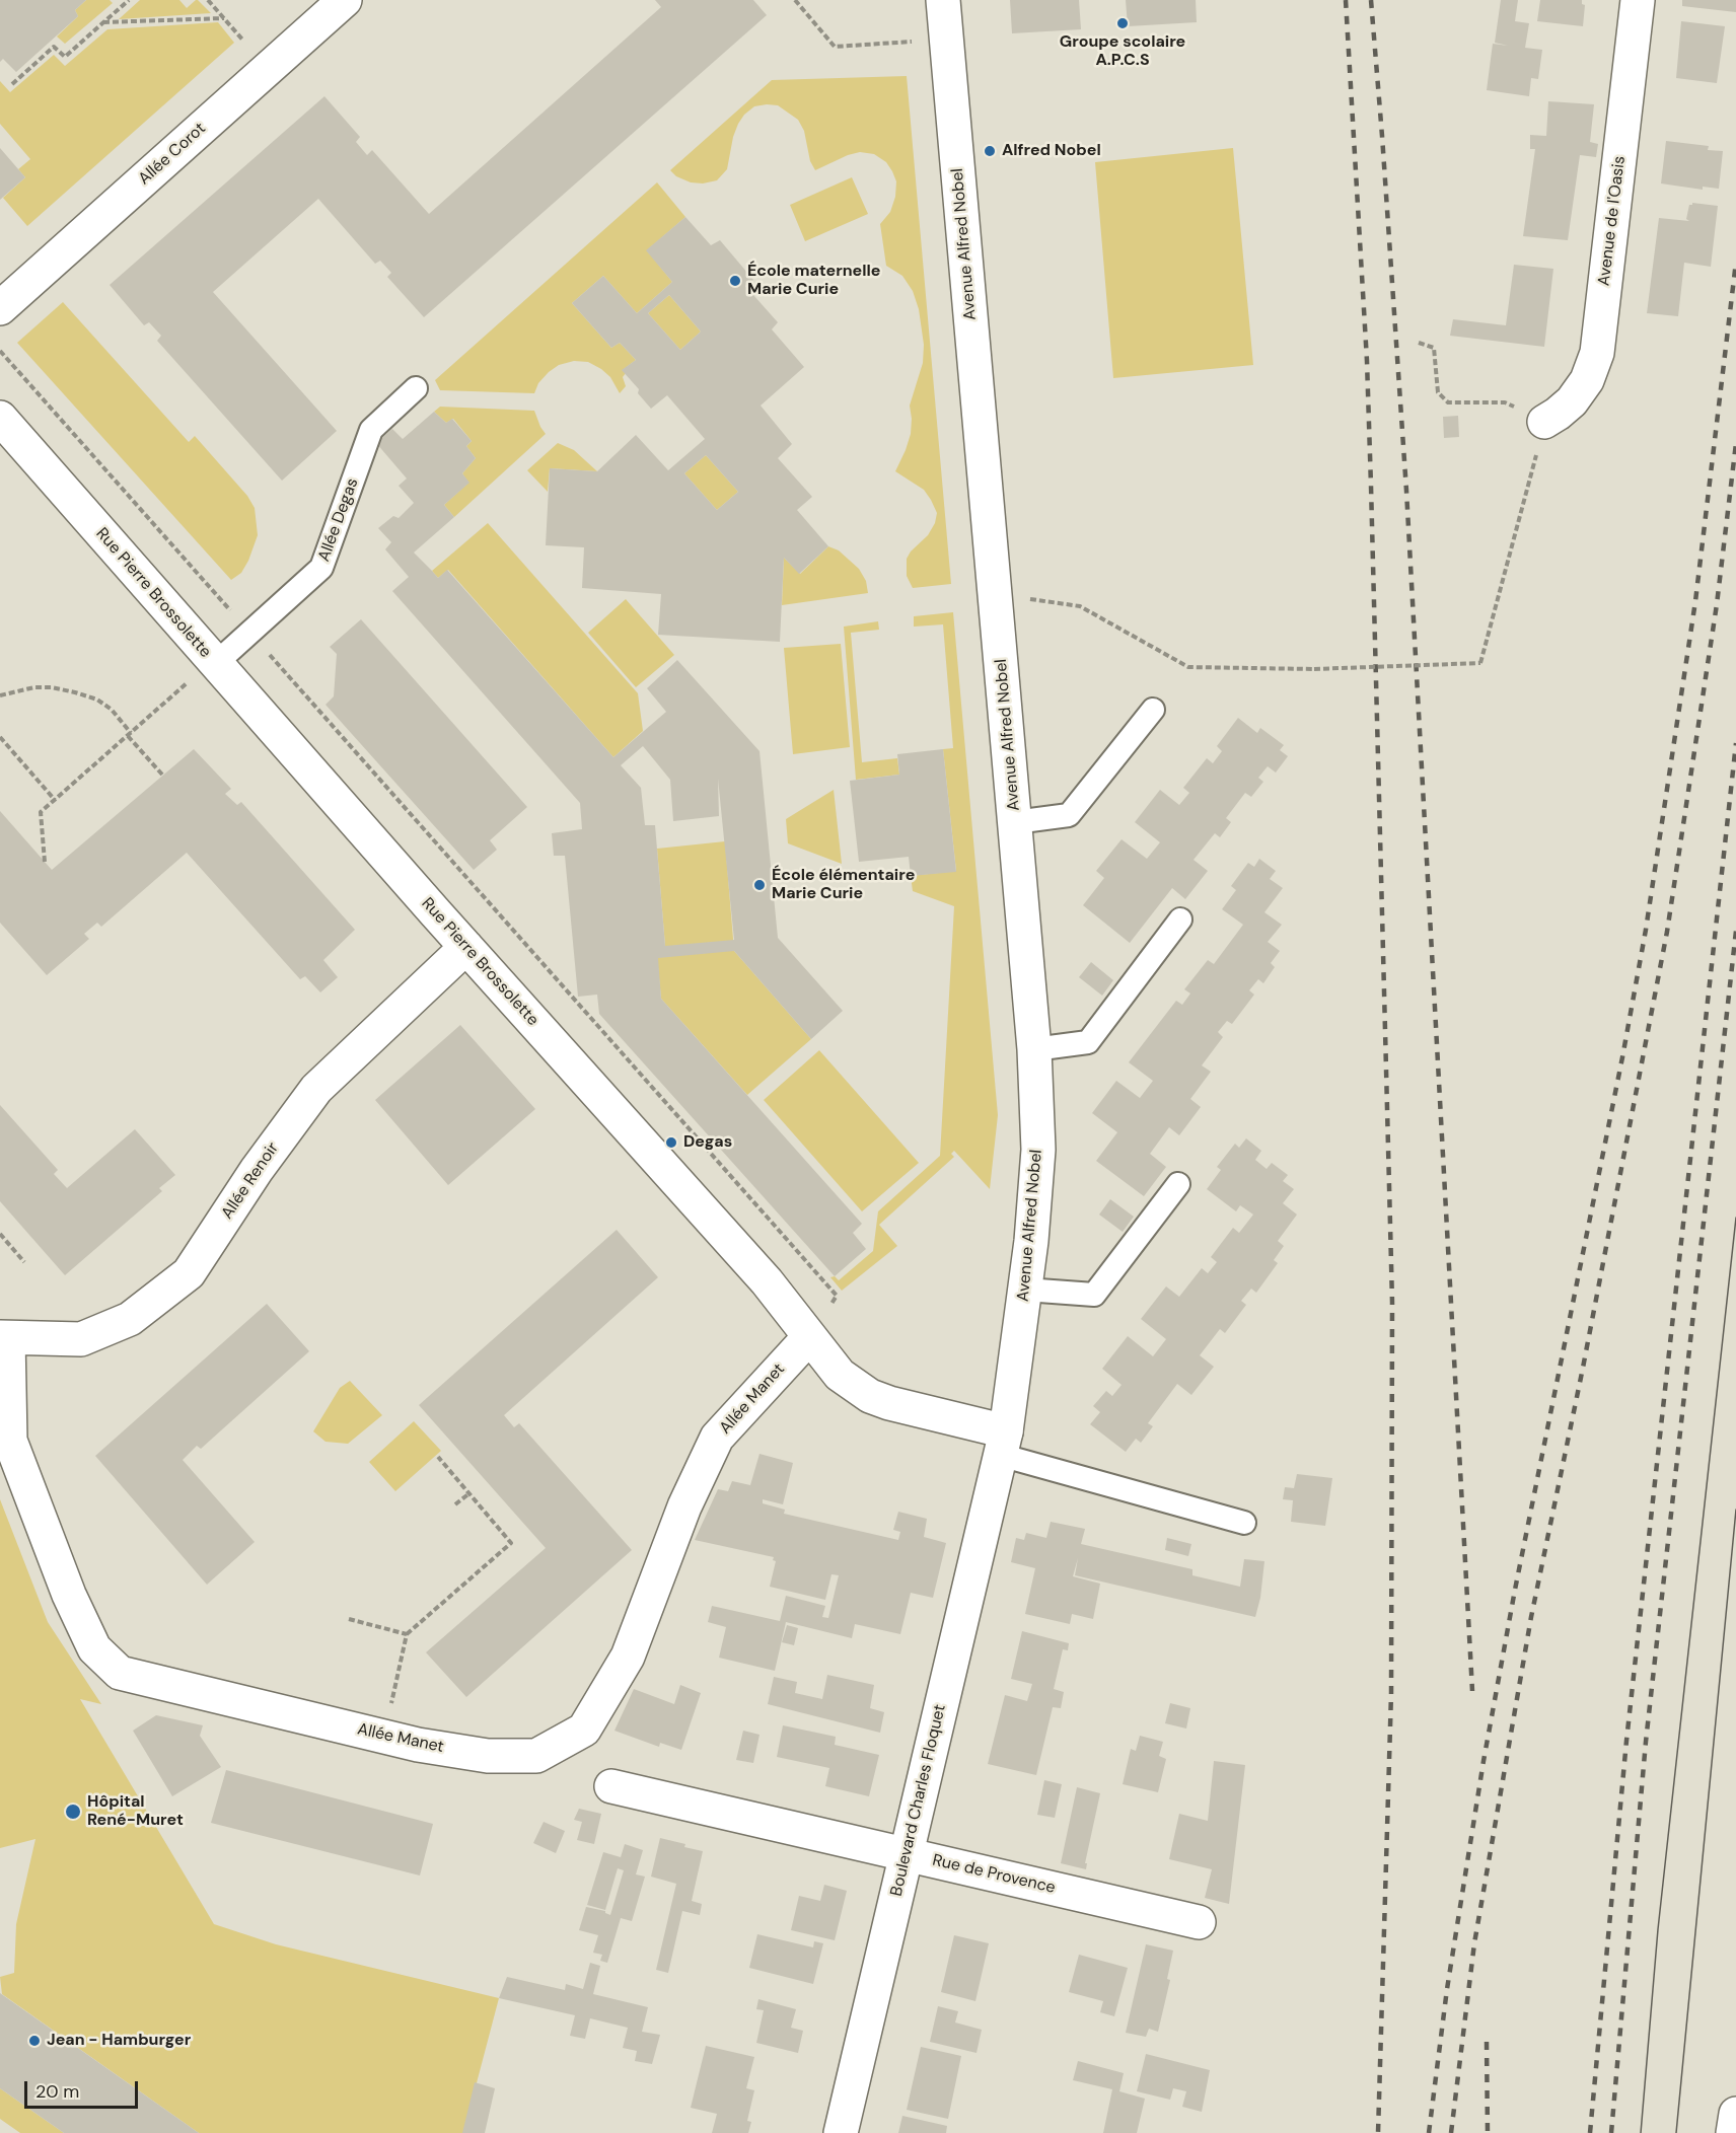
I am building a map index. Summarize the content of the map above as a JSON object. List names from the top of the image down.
{
  "streets": {
    "street": [
      "Allée Corot",
      "Avenue de l'Oasis",
      "Avenue Alfred Nobel",
      "Rue Pierre Brossolette",
      "Allée Renoir",
      "Allée Manet",
      "Boulevard Charles Floquet",
      "Rue de Provence"
    ],
    "lane": ["Allée Degas"]
  },
  "crossings": [
    ["Avenue Alfred Nobel", "Rue Pierre Brossolette"],
    ["Avenue Alfred Nobel", "Boulevard Charles Floquet"],
    ["Allée Degas", "Rue Pierre Brossolette"],
    ["Rue Pierre Brossolette", "Allée Renoir"],
    ["Rue Pierre Brossolette", "Allée Manet"],
    ["Rue Pierre Brossolette", "Boulevard Charles Floquet"],
    ["Allée Renoir", "Allée Manet"],
    ["Boulevard Charles Floquet", "Rue de Provence"]
  ],
  "places": [
    "Groupe scolaire A.P.C.S",
    "Alfred Nobel",
    "École maternelle Marie Curie",
    "École élémentaire Marie Curie",
    "Degas",
    "Hôpital René-Muret",
    "Jean - Hamburger"
  ],
  "scale_bar": "20 m"
}
